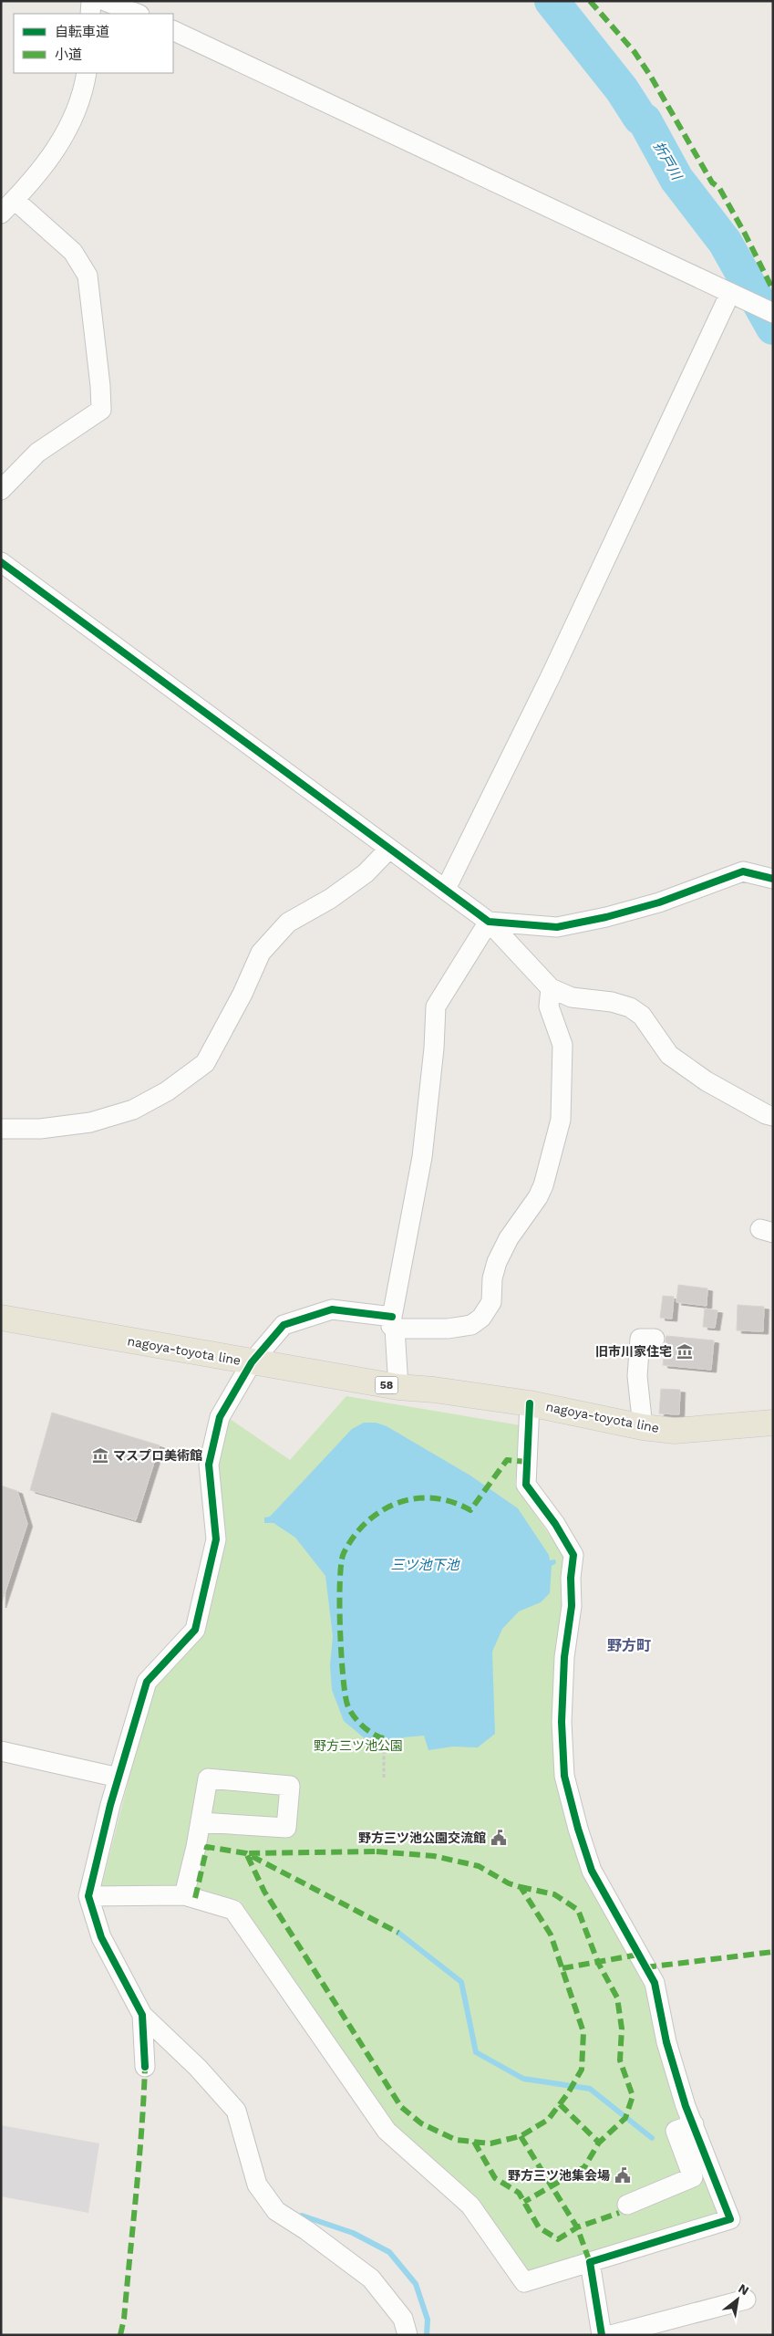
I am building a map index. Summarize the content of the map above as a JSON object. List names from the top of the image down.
{
  "streets": {
    "main road": ["nagoya-toyota line", "58"]
  },
  "districts": ["野方町"],
  "water": ["折戸川", "三ツ池下池"],
  "parks": ["野方三ツ池公園"],
  "places": {
    "museum": ["旧市川家住宅", "マスプロ美術館"],
    "public building": ["野方三ツ池公園交流館", "野方三ツ池集会場"]
  },
  "legend": ["自転車道", "小道"],
  "north": "top right"
}
